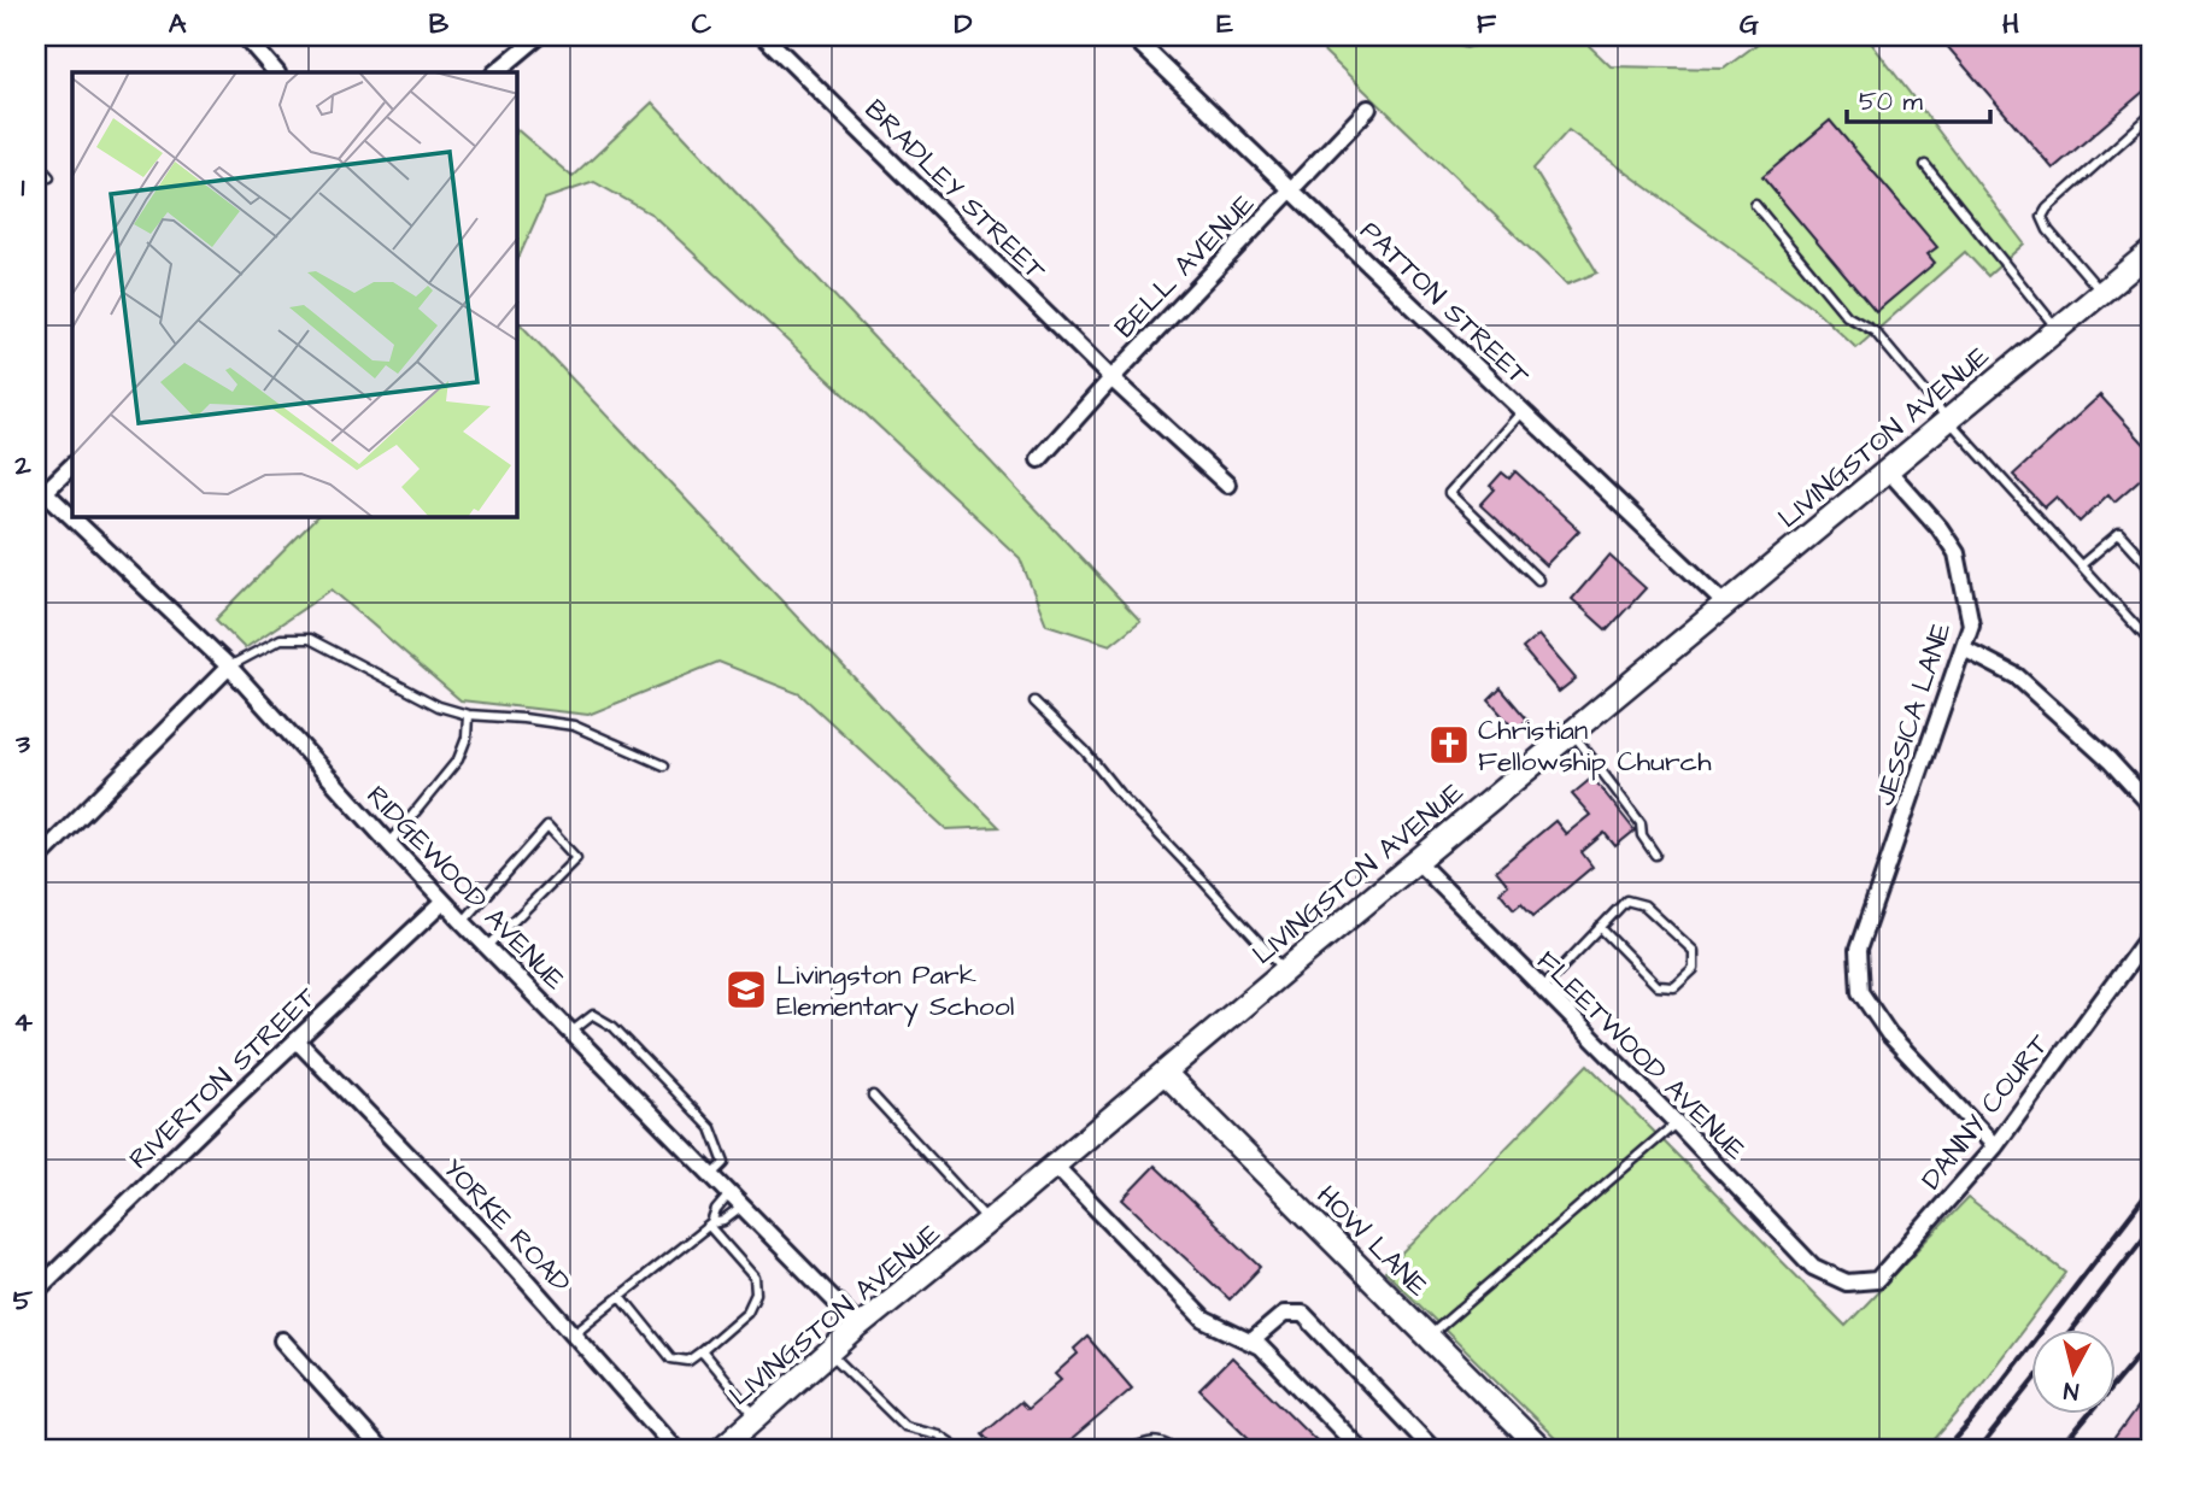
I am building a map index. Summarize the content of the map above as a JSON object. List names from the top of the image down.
{
  "streets": {
    "main road": ["LIVINGSTON AVENUE", "HOW LANE"],
    "street": [
      "BRADLEY STREET",
      "BELL AVENUE",
      "PATTON STREET",
      "JESSICA LANE",
      "RIDGEWOOD AVENUE",
      "FLEETWOOD AVENUE",
      "RIVERTON STREET",
      "DANNY COURT",
      "YORKE ROAD"
    ]
  },
  "crossings": [
    ["BRADLEY STREET", "BELL AVENUE"],
    ["BELL AVENUE", "PATTON STREET"],
    ["PATTON STREET", "LIVINGSTON AVENUE"],
    ["LIVINGSTON AVENUE", "JESSICA LANE"],
    ["LIVINGSTON AVENUE", "RIDGEWOOD AVENUE"],
    ["LIVINGSTON AVENUE", "FLEETWOOD AVENUE"],
    ["LIVINGSTON AVENUE", "HOW LANE"],
    ["JESSICA LANE", "DANNY COURT"],
    ["RIDGEWOOD AVENUE", "RIVERTON STREET"],
    ["FLEETWOOD AVENUE", "DANNY COURT"],
    ["RIVERTON STREET", "YORKE ROAD"]
  ],
  "places": {
    "church": ["Christian Fellowship Church"],
    "school or university": ["Livingston Park Elementary School"]
  },
  "scale_bar": "50 m",
  "north": "bottom",
  "grid": {
    "columns": [
      "A",
      "B",
      "C",
      "D",
      "E",
      "F",
      "G",
      "H"
    ],
    "rows": [
      "1",
      "2",
      "3",
      "4",
      "5"
    ]
  }
}
